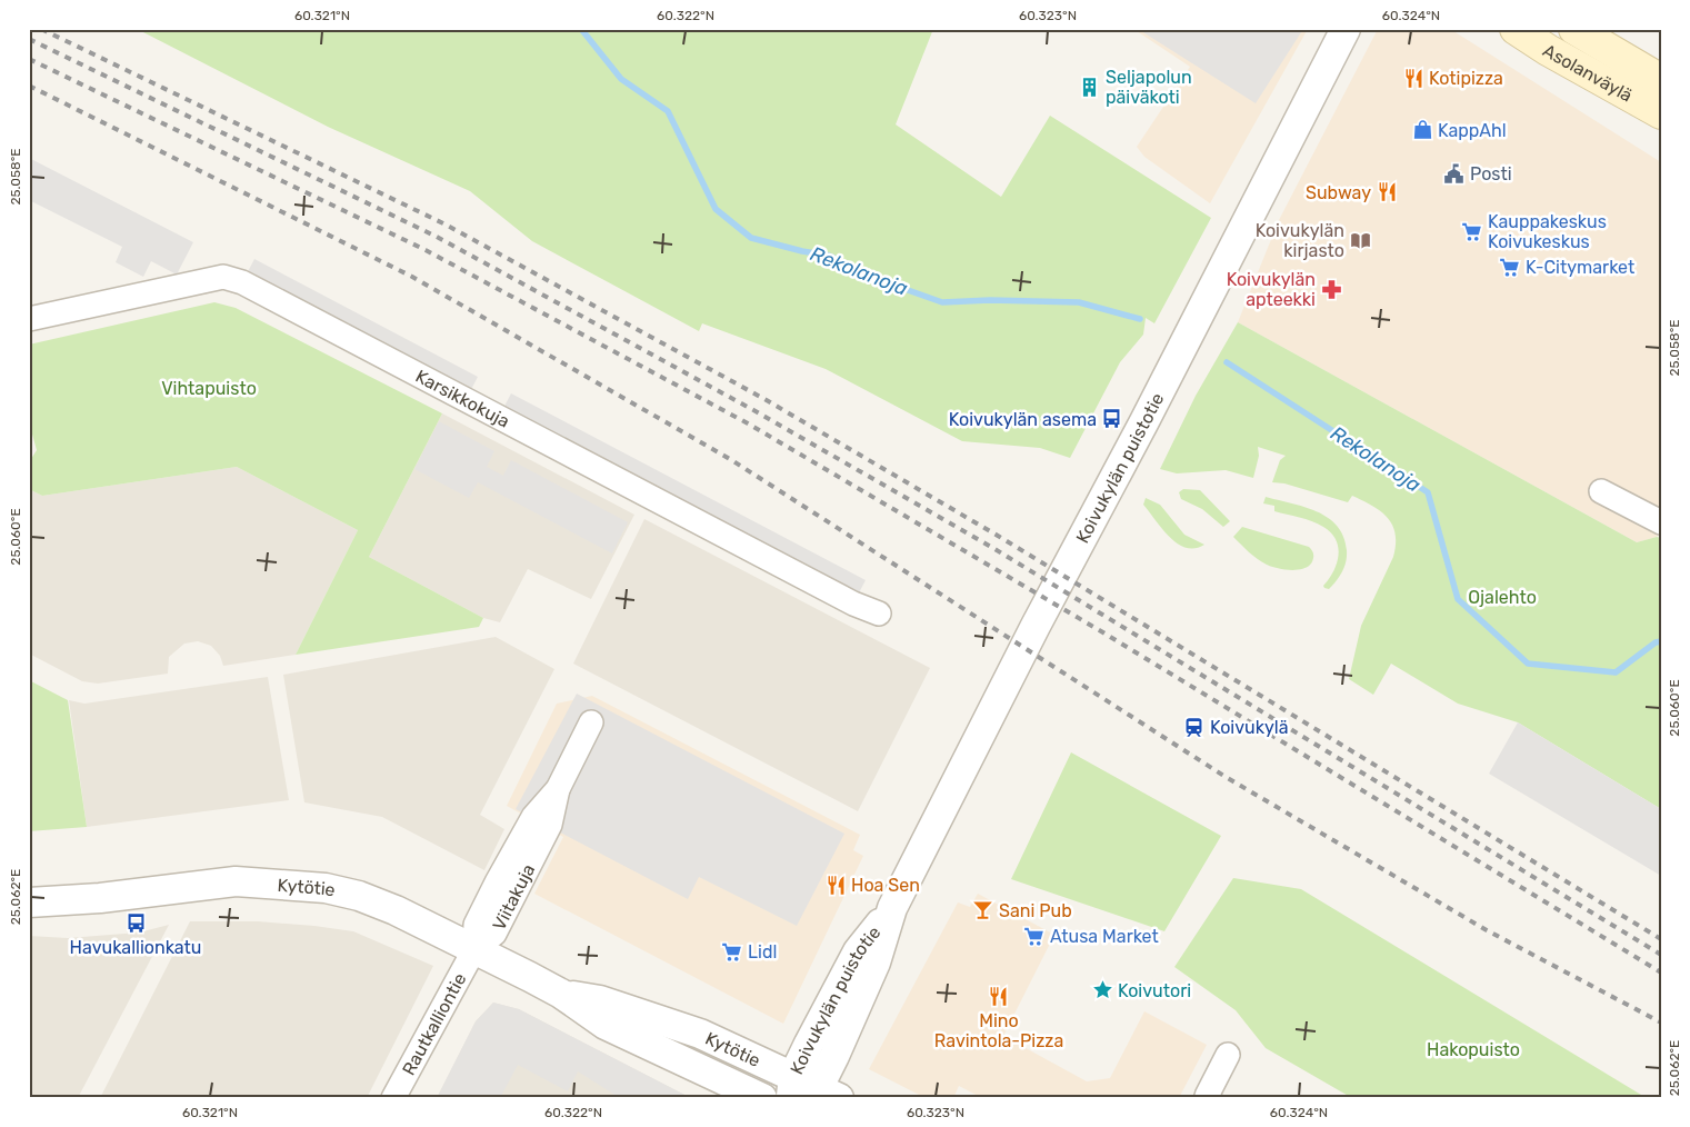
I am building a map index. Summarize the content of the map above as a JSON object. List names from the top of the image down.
{
  "streets": {
    "main road": ["Asolanväylä"],
    "street": [
      "Karsikkokuja",
      "Koivukylän puistotie",
      "Kytötie",
      "Viitakuja",
      "Rautkalliontie"
    ]
  },
  "crossings": [
    ["Koivukylän puistotie", "Kytötie"],
    ["Kytötie", "Viitakuja"],
    ["Kytötie", "Rautkalliontie"],
    ["Viitakuja", "Rautkalliontie"]
  ],
  "water": ["Rekolanoja"],
  "parks": ["Vihtapuisto", "Ojalehto", "Hakopuisto"],
  "places": {
    "restaurant": [
      "Kotipizza",
      "Subway",
      "Hoa Sen",
      "Mino Ravintola-Pizza"
    ],
    "building": ["Seljapolun päiväkoti"],
    "shop": ["KappAhl"],
    "public building": ["Posti"],
    "supermarket": [
      "Kauppakeskus Koivukeskus",
      "K-Citymarket",
      "Atusa Market",
      "Lidl"
    ],
    "library": ["Koivukylän kirjasto"],
    "pharmacy": ["Koivukylän apteekki"],
    "bus stop": ["Koivukylän asema", "Havukallionkatu"],
    "station": ["Koivukylä"],
    "bar": ["Sani Pub"],
    "place": ["Koivutori"]
  },
  "coordinates": [
    "60.321°N",
    "60.322°N",
    "60.323°N",
    "60.324°N",
    "25.058°E",
    "25.060°E",
    "25.062°E"
  ]
}
